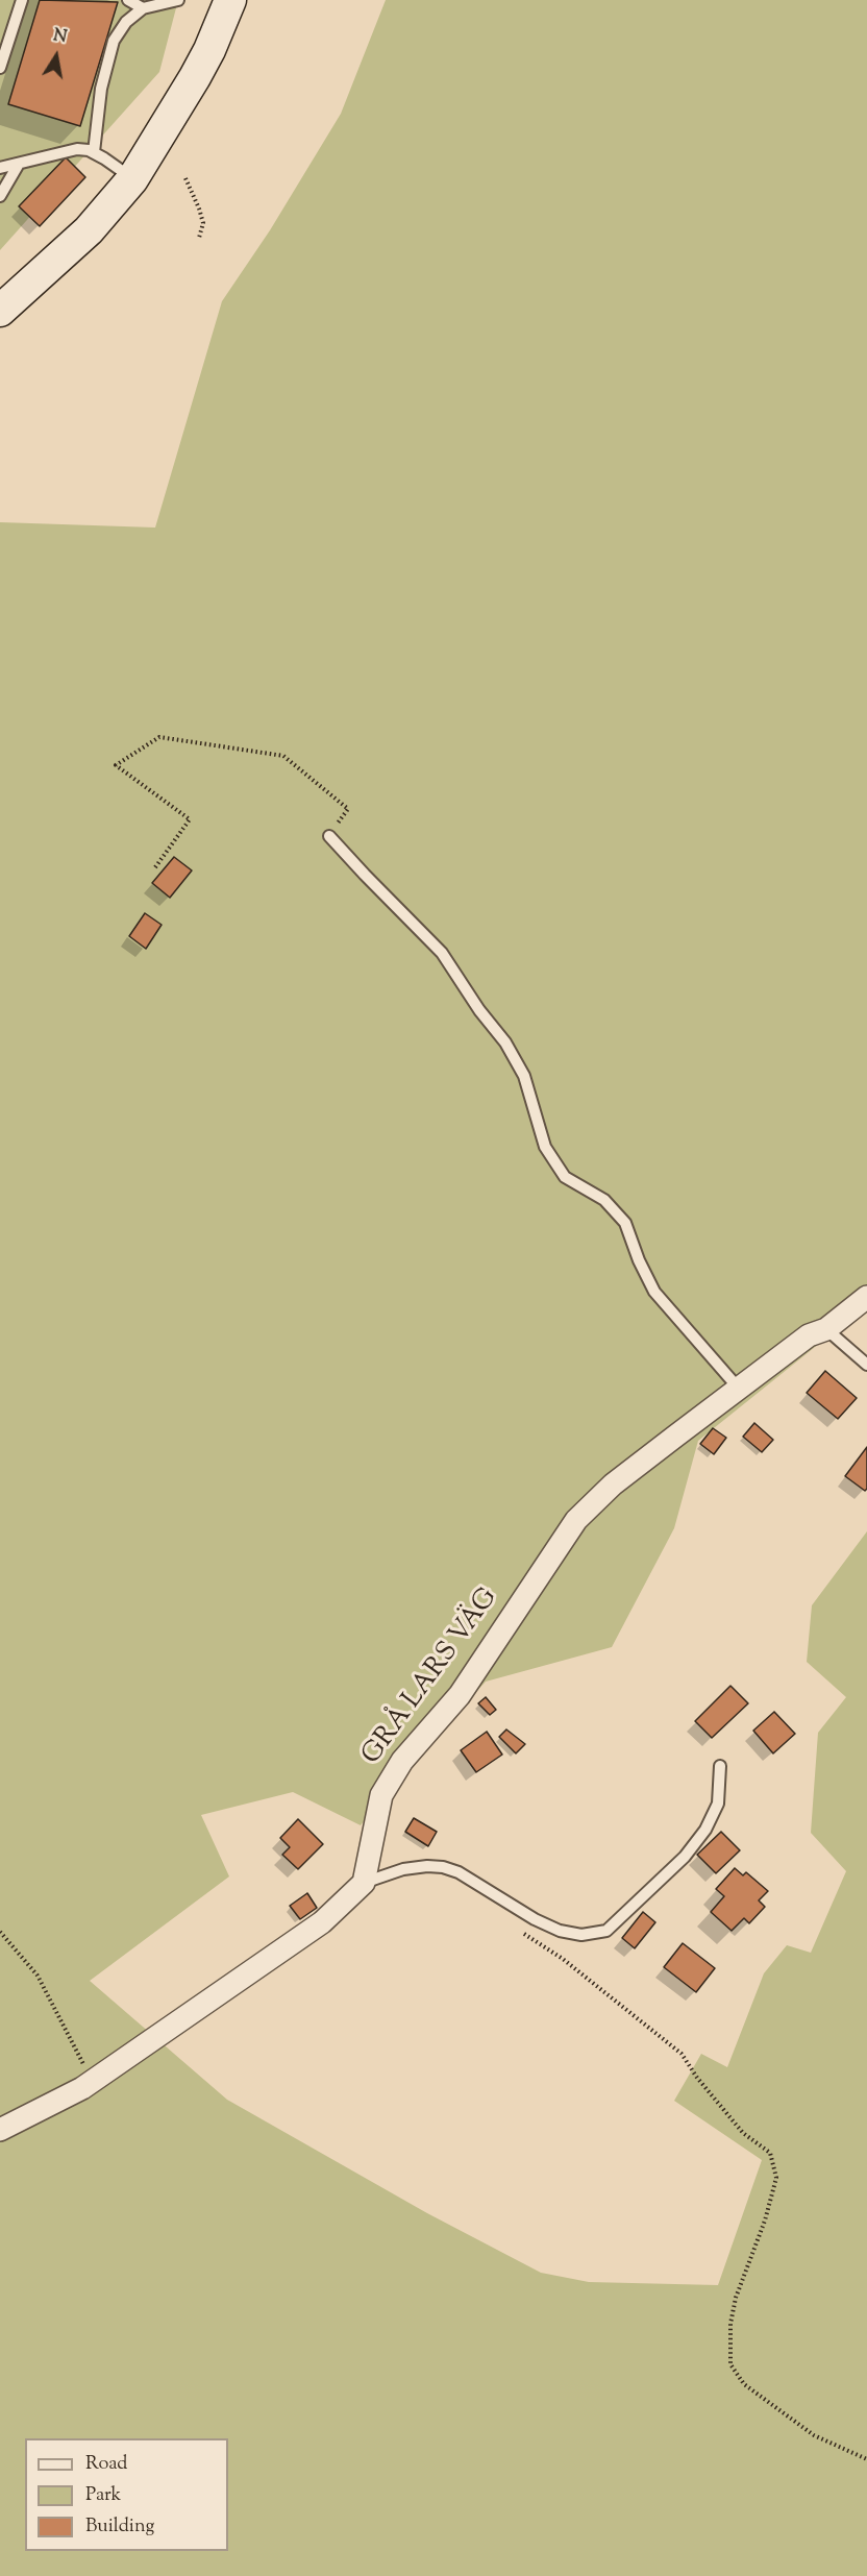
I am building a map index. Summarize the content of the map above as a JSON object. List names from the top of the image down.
{
  "streets": {
    "street": ["GRÅ LARS VÄG"]
  },
  "legend": ["Road", "Park", "Building"],
  "north": "top"
}
